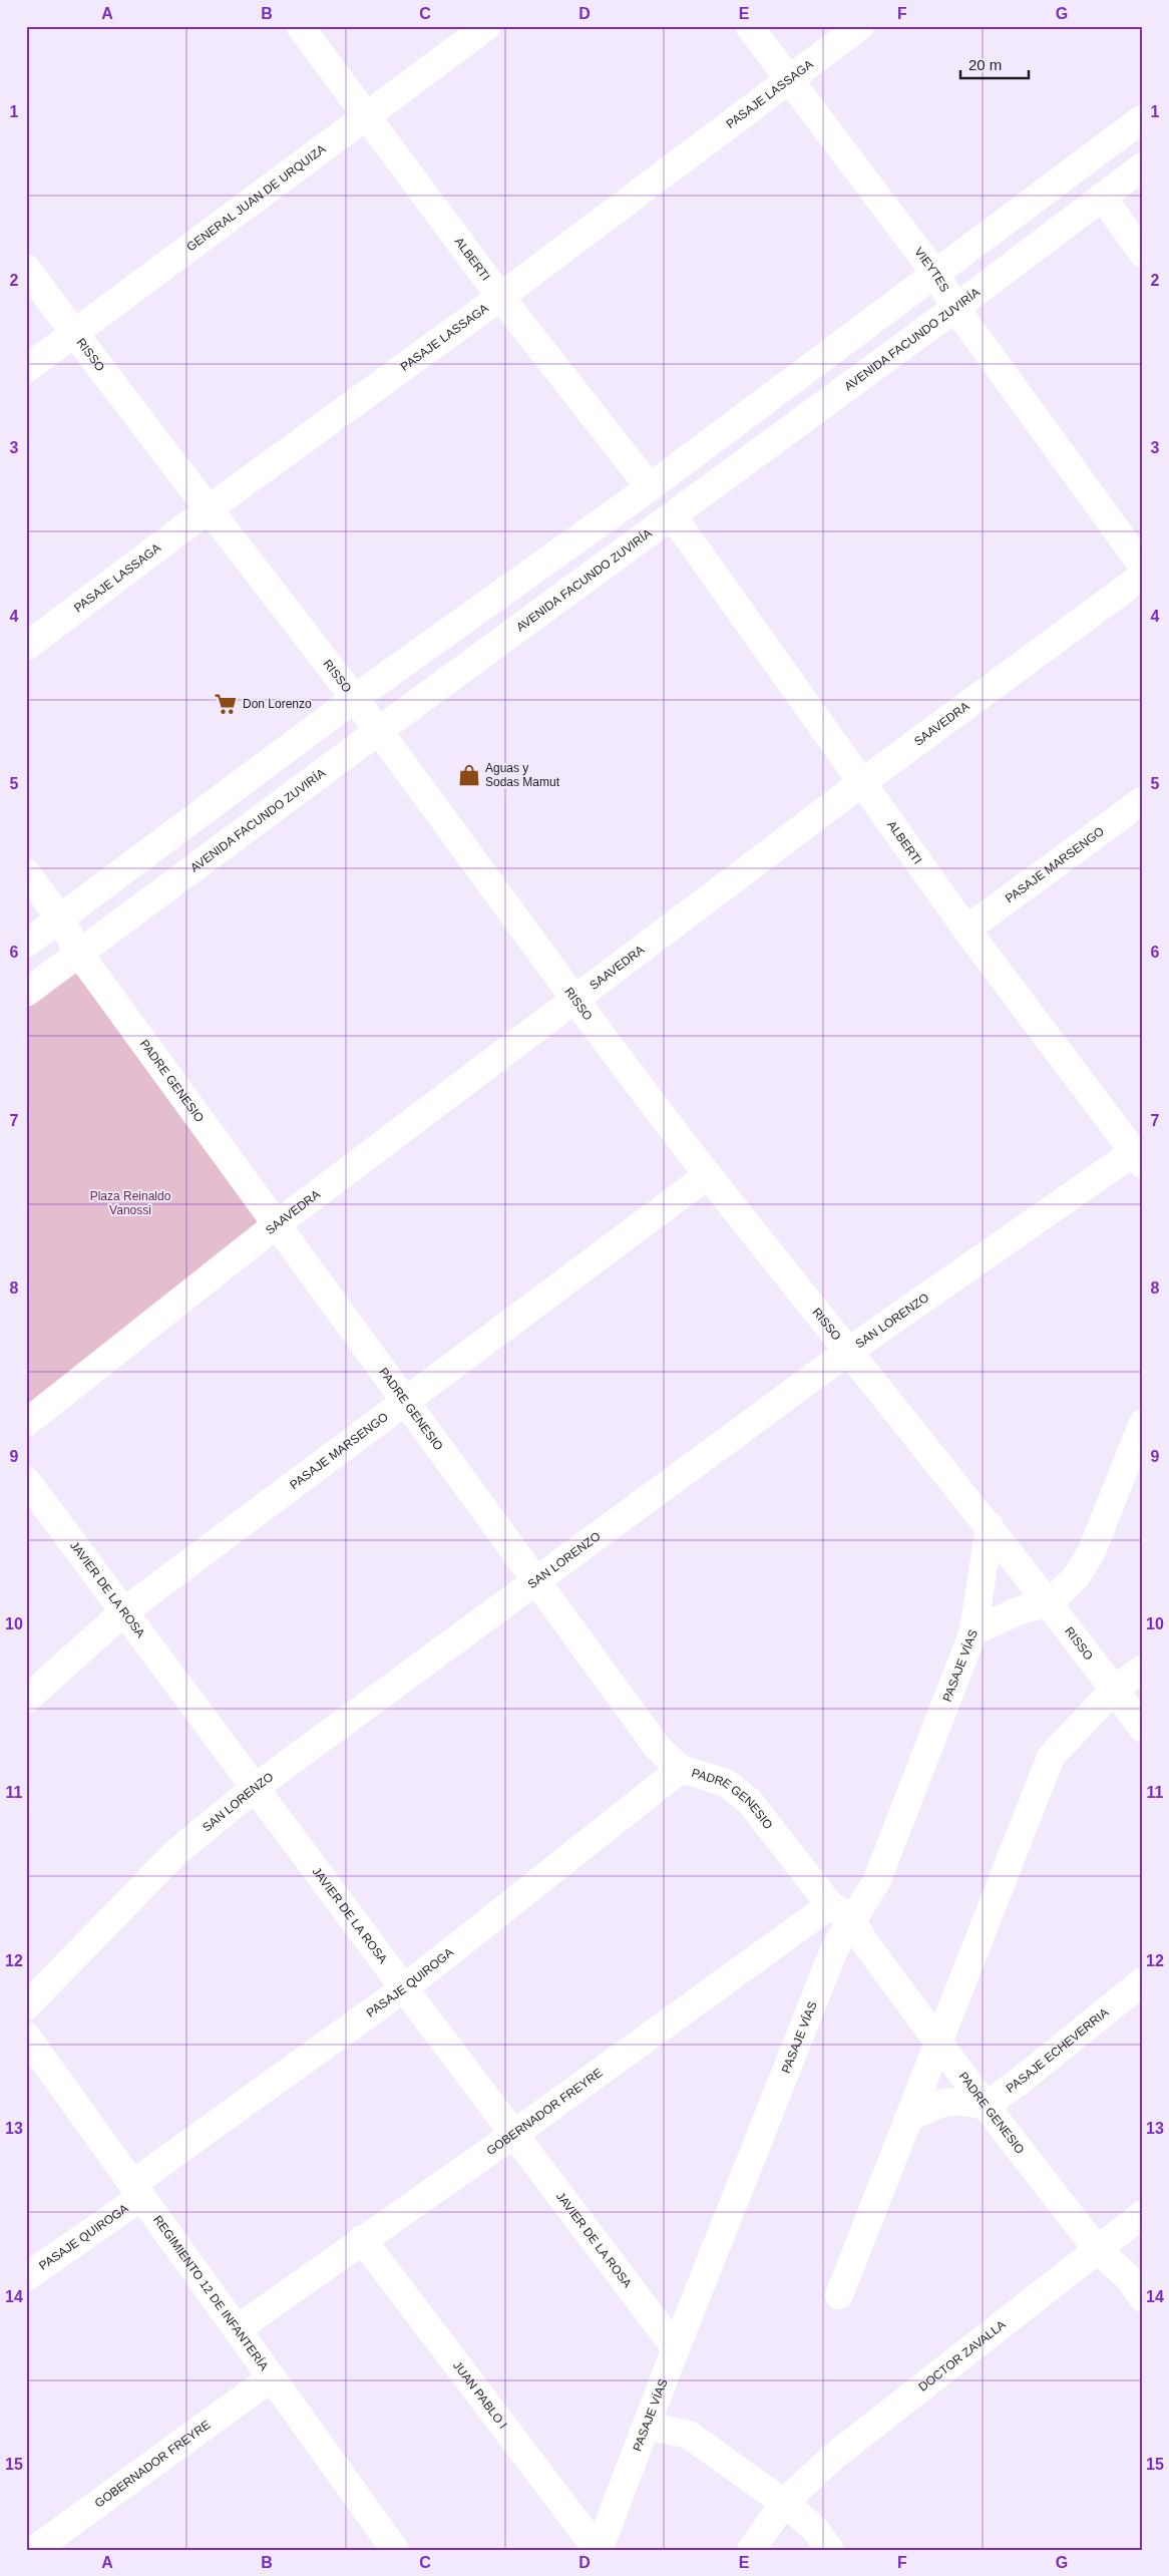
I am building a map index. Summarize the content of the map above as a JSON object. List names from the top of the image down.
{
  "streets": {
    "street": [
      "PASAJE LASSAGA",
      "GENERAL JUAN DE URQUIZA",
      "ALBERTI",
      "VIEYTES",
      "AVENIDA FACUNDO ZUVIRÍA",
      "RISSO",
      "SAAVEDRA",
      "PASAJE MARSENGO",
      "PADRE GENESIO",
      "SAN LORENZO",
      "JAVIER DE LA ROSA",
      "PASAJE VÍAS",
      "PASAJE QUIROGA",
      "PASAJE ECHEVERRIA",
      "GOBERNADOR FREYRE",
      "REGIMIENTO 12 DE INFANTERÍA",
      "DOCTOR ZAVALLA",
      "JUAN PABLO I"
    ]
  },
  "crossings": [
    ["PASAJE LASSAGA", "ALBERTI"],
    ["PASAJE LASSAGA", "VIEYTES"],
    ["PASAJE LASSAGA", "RISSO"],
    ["GENERAL JUAN DE URQUIZA", "ALBERTI"],
    ["GENERAL JUAN DE URQUIZA", "RISSO"],
    ["ALBERTI", "AVENIDA FACUNDO ZUVIRÍA"],
    ["ALBERTI", "SAAVEDRA"],
    ["ALBERTI", "PASAJE MARSENGO"],
    ["ALBERTI", "SAN LORENZO"],
    ["VIEYTES", "AVENIDA FACUNDO ZUVIRÍA"],
    ["AVENIDA FACUNDO ZUVIRÍA", "RISSO"],
    ["AVENIDA FACUNDO ZUVIRÍA", "PADRE GENESIO"],
    ["RISSO", "SAAVEDRA"],
    ["RISSO", "PASAJE MARSENGO"],
    ["RISSO", "SAN LORENZO"],
    ["RISSO", "PASAJE VÍAS"],
    ["SAAVEDRA", "PADRE GENESIO"],
    ["PASAJE MARSENGO", "PADRE GENESIO"],
    ["PASAJE MARSENGO", "JAVIER DE LA ROSA"],
    ["PADRE GENESIO", "SAN LORENZO"],
    ["PADRE GENESIO", "PASAJE VÍAS"],
    ["PADRE GENESIO", "PASAJE QUIROGA"],
    ["PADRE GENESIO", "PASAJE ECHEVERRIA"],
    ["PADRE GENESIO", "GOBERNADOR FREYRE"],
    ["PADRE GENESIO", "DOCTOR ZAVALLA"],
    ["SAN LORENZO", "JAVIER DE LA ROSA"],
    ["JAVIER DE LA ROSA", "PASAJE VÍAS"],
    ["JAVIER DE LA ROSA", "PASAJE QUIROGA"],
    ["JAVIER DE LA ROSA", "GOBERNADOR FREYRE"],
    ["PASAJE VÍAS", "GOBERNADOR FREYRE"],
    ["PASAJE VÍAS", "JUAN PABLO I"],
    ["PASAJE QUIROGA", "REGIMIENTO 12 DE INFANTERÍA"],
    ["GOBERNADOR FREYRE", "REGIMIENTO 12 DE INFANTERÍA"],
    ["GOBERNADOR FREYRE", "JUAN PABLO I"]
  ],
  "parks": ["Plaza Reinaldo Vanossi"],
  "places": {
    "supermarket": ["Don Lorenzo"],
    "shop": ["Aguas y Sodas Mamut"]
  },
  "scale_bar": "20 m",
  "grid": {
    "columns": [
      "A",
      "B",
      "C",
      "D",
      "E",
      "F",
      "G"
    ],
    "rows": [
      "1",
      "2",
      "3",
      "4",
      "5",
      "6",
      "7",
      "8",
      "9",
      "10",
      "11",
      "12",
      "13",
      "14",
      "15"
    ]
  }
}
